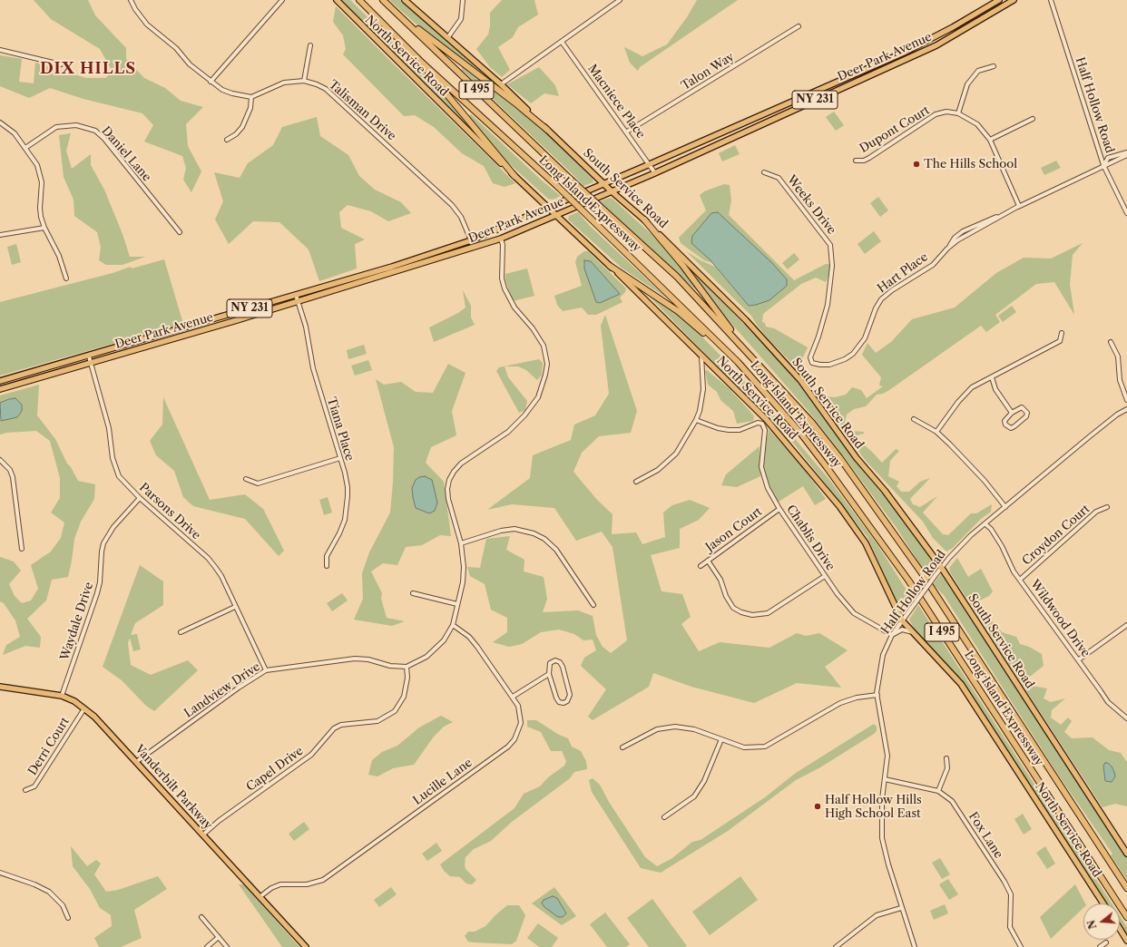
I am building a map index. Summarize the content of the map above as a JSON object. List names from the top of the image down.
{
  "streets": {
    "highway": ["I 495", "Long Island Expressway"],
    "main road": [
      "North Service Road",
      "Deer Park Avenue",
      "NY 231",
      "South Service Road",
      "Vanderbilt Parkway"
    ],
    "street": [
      "Talon Way",
      "Macniece Place",
      "Half Hollow Road",
      "Talisman Drive",
      "Dupont Court",
      "Daniel Lane",
      "Weeks Drive",
      "Hart Place",
      "Tiana Place",
      "Parsons Drive",
      "Jason Court",
      "Croydon Court",
      "Chablis Drive",
      "Wildwood Drive",
      "Waydale Drive",
      "Landview Drive",
      "Derri Court",
      "Capel Drive",
      "Lucille Lane",
      "Fox Lane"
    ]
  },
  "crossings": [
    ["North Service Road", "Deer Park Avenue"],
    ["North Service Road", "Half Hollow Road"],
    ["Deer Park Avenue", "Macniece Place"],
    ["Deer Park Avenue", "Talisman Drive"],
    ["Deer Park Avenue", "South Service Road"],
    ["Deer Park Avenue", "Tiana Place"],
    ["Deer Park Avenue", "Parsons Drive"],
    ["Talon Way", "Macniece Place"],
    ["Half Hollow Road", "South Service Road"],
    ["Half Hollow Road", "Hart Place"],
    ["Half Hollow Road", "Chablis Drive"],
    ["Half Hollow Road", "Wildwood Drive"],
    ["Half Hollow Road", "Fox Lane"],
    ["Dupont Court", "Hart Place"],
    ["Weeks Drive", "Hart Place"],
    ["Parsons Drive", "Waydale Drive"],
    ["Parsons Drive", "Landview Drive"],
    ["Jason Court", "Chablis Drive"],
    ["Croydon Court", "Wildwood Drive"],
    ["Waydale Drive", "Vanderbilt Parkway"],
    ["Landview Drive", "Capel Drive"],
    ["Landview Drive", "Vanderbilt Parkway"],
    ["Derri Court", "Vanderbilt Parkway"],
    ["Capel Drive", "Vanderbilt Parkway"],
    ["Lucille Lane", "Vanderbilt Parkway"]
  ],
  "districts": ["DIX HILLS"],
  "places": ["The Hills School", "Half Hollow Hills High School East"],
  "north": "left"
}
